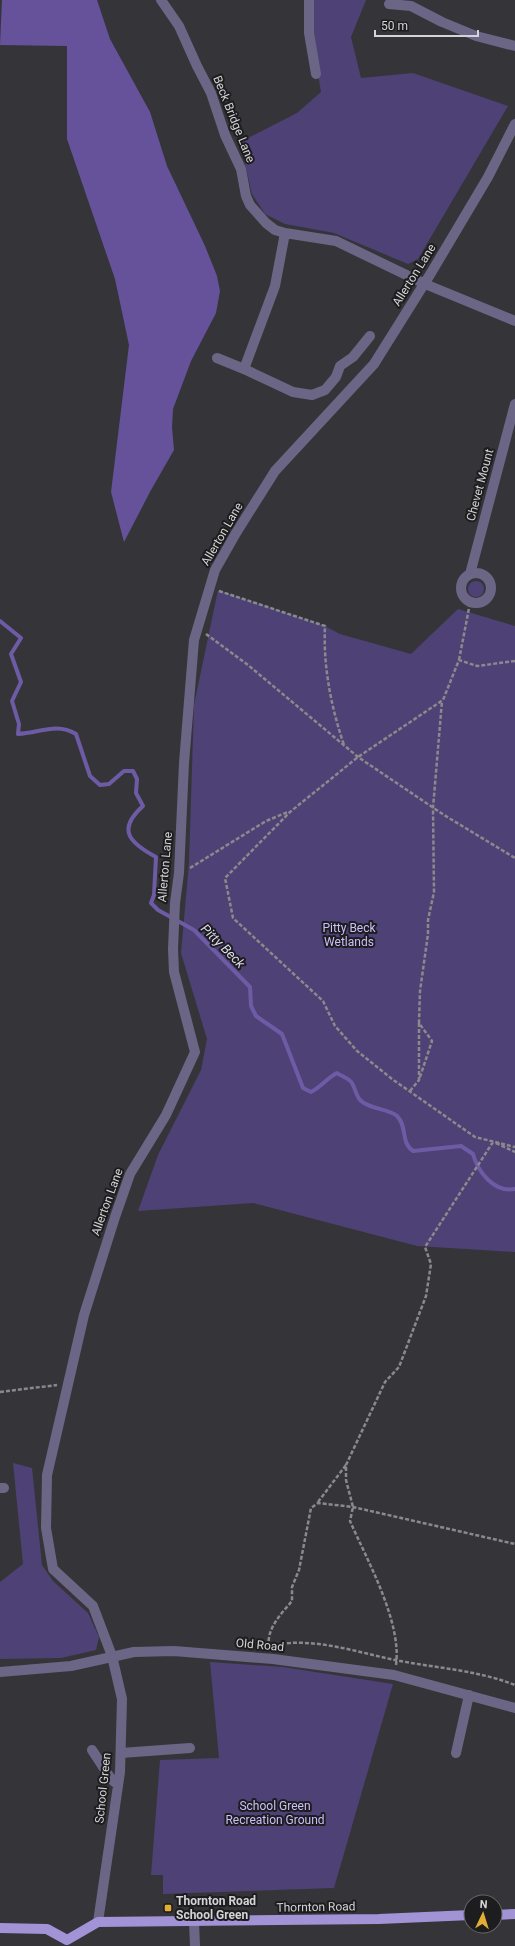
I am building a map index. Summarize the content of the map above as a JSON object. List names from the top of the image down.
{
  "streets": {
    "main road": ["Thornton Road"],
    "street": [
      "Beck Bridge Lane",
      "Allerton Lane",
      "Chevet Mount",
      "Old Road",
      "School Green"
    ]
  },
  "crossings": [
    ["Beck Bridge Lane", "Allerton Lane"],
    ["Allerton Lane", "Old Road"],
    ["Allerton Lane", "School Green"],
    ["Old Road", "School Green"],
    ["School Green", "Thornton Road"]
  ],
  "water": ["Pitty Beck"],
  "parks": ["Pitty Beck Wetlands", "School Green Recreation Ground"],
  "places": {
    "transit": ["Thornton Road School Green"]
  },
  "scale_bar": "50 m",
  "north": "top"
}
